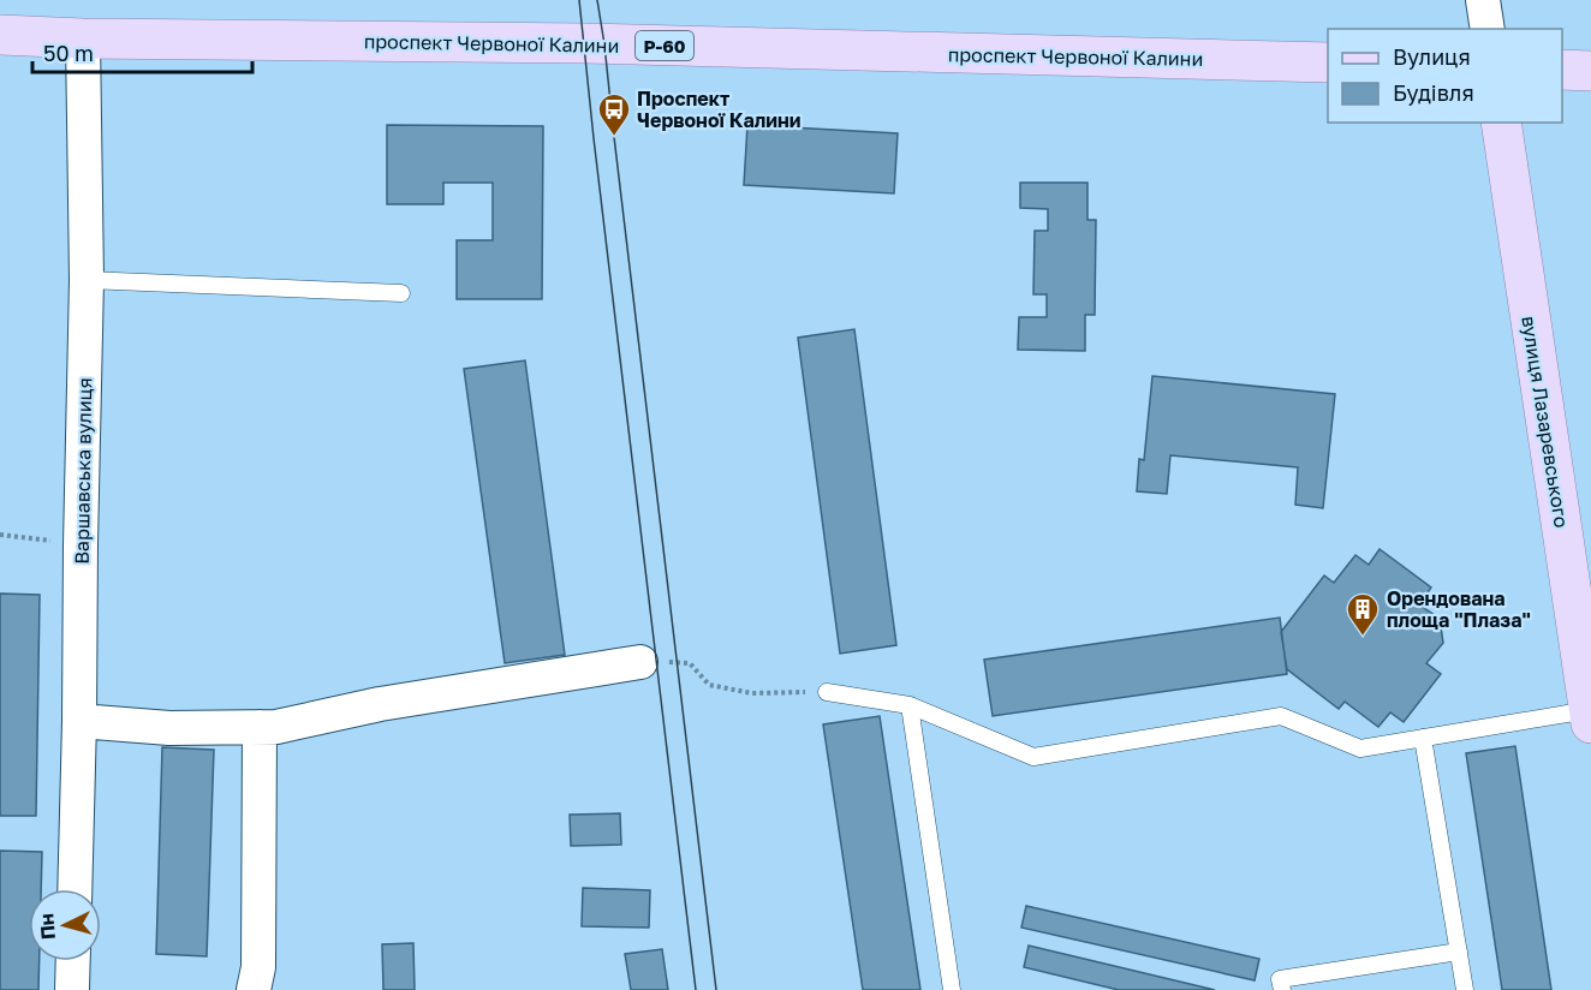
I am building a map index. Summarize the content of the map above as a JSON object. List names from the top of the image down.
{
  "streets": {
    "main road": ["проспект Червоної Калини", "Р-60", "вулиця Лазаревського"],
    "street": ["Варшавська вулиця"]
  },
  "crossings": [
    ["проспект Червоної Калини", "Варшавська вулиця"]
  ],
  "places": {
    "bus stop": ["Проспект Червоної Калини"],
    "building": ["Орендована площа \"Плаза\""]
  },
  "legend": ["Вулиця", "Будівля"],
  "scale_bar": "50 m",
  "north": "left"
}
